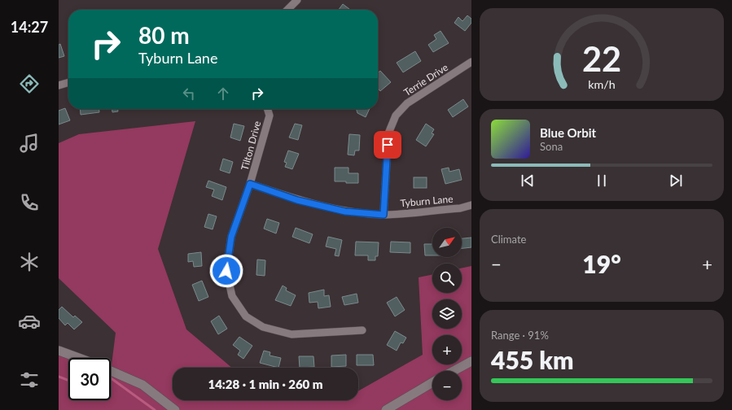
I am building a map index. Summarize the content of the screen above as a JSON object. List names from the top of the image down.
{
  "streets": {
    "street": ["Terrie Drive", "Tilton Drive", "Tyburn Lane"]
  },
  "crossings": [
    ["Terrie Drive", "Tyburn Lane"],
    ["Tilton Drive", "Tyburn Lane"]
  ],
  "north": "top right",
  "page": {
    "tabs": "14:27",
    "turn": ["80 m", "Tyburn Lane"],
    "song": ["Blue Orbit", "Sona"],
    "tile": [
      "Climate",
      ["Range · 91%", "455 km"]
    ],
    "map_buttons": ["+", "−"],
    "heat": ["−", "19°", "+"],
    "limit": "30",
    "trip": "14:28 · 1 min · 260 m",
    "gauge": ["22", "km/h"]
  }
}
